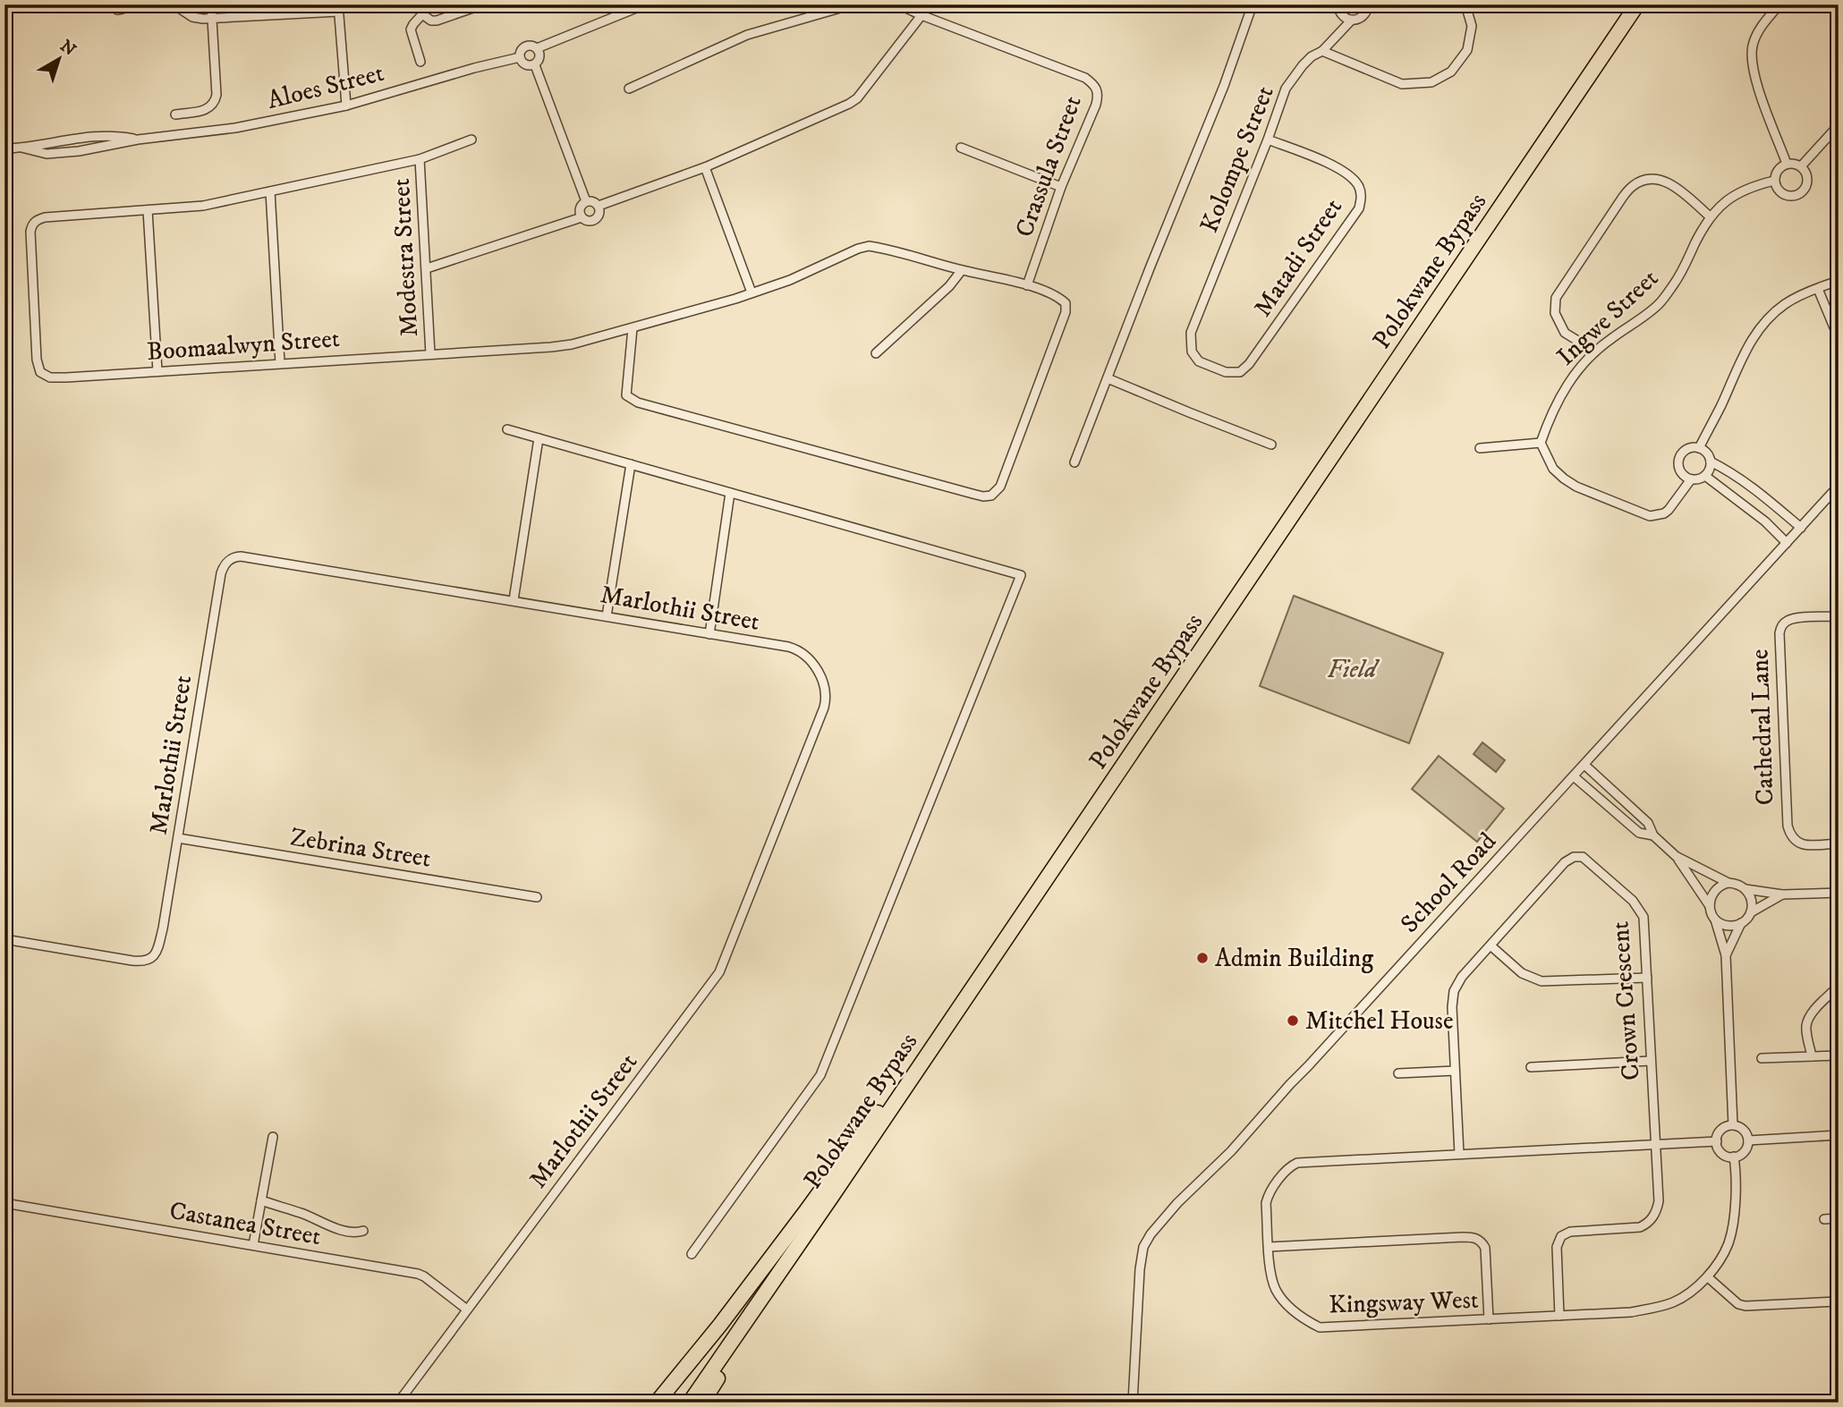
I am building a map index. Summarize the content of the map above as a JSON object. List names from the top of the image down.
{
  "streets": {
    "highway": ["Polokwane Bypass"],
    "street": [
      "Aloes Street",
      "Kolompe Street",
      "Crassula Street",
      "Modestra Street",
      "Matadi Street",
      "Ingwe Street",
      "Boomaalwyn Street",
      "Marlothii Street",
      "Cathedral Lane",
      "Zebrina Street",
      "School Road",
      "Crown Crescent",
      "Castanea Street",
      "Kingsway West"
    ]
  },
  "crossings": [
    ["Kolompe Street", "Matadi Street"],
    ["Crassula Street", "Boomaalwyn Street"],
    ["Modestra Street", "Boomaalwyn Street"],
    ["Marlothii Street", "Zebrina Street"],
    ["Marlothii Street", "Castanea Street"],
    ["Crown Crescent", "Kingsway West"]
  ],
  "parks": ["Field"],
  "places": ["Admin Building", "Mitchel House"],
  "north": "top right"
}
